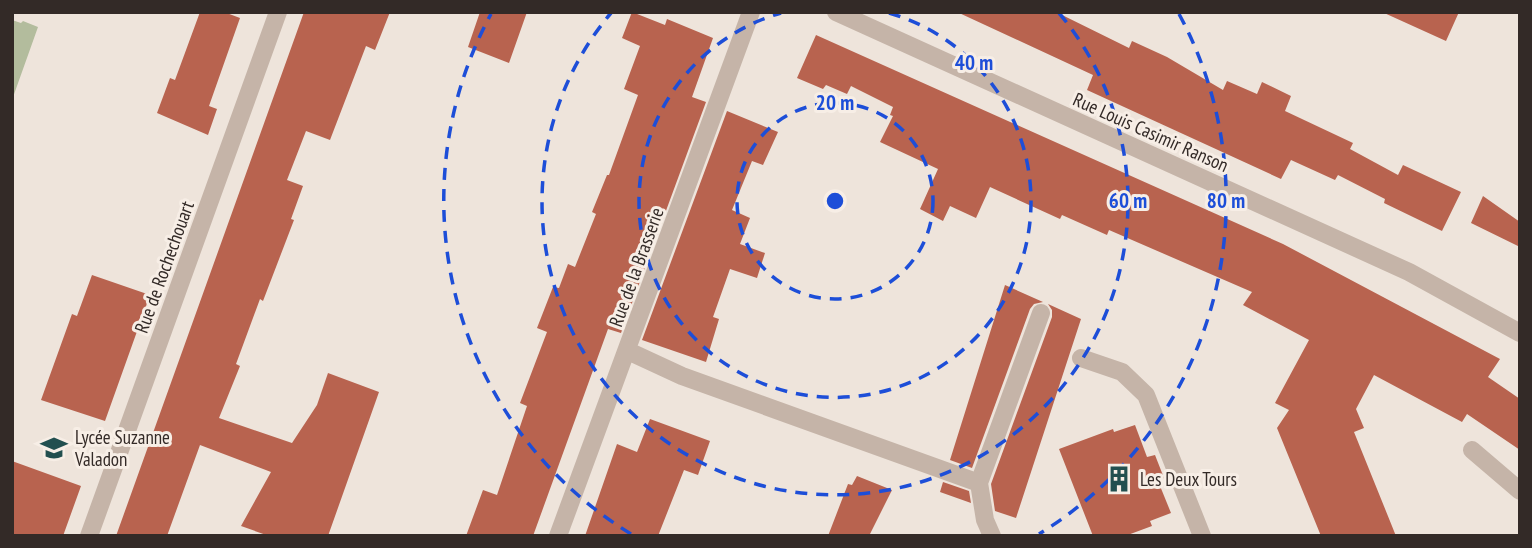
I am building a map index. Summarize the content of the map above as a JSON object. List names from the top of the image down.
{
  "streets": {
    "street": ["Rue Louis Casimir Ranson", "Rue de Rochechouart", "Rue de la Brasserie"]
  },
  "places": {
    "school or university": ["Lycée Suzanne Valadon"],
    "building": ["Les Deux Tours"]
  },
  "rings": [
    "40 m",
    "20 m",
    "60 m",
    "80 m"
  ]
}
